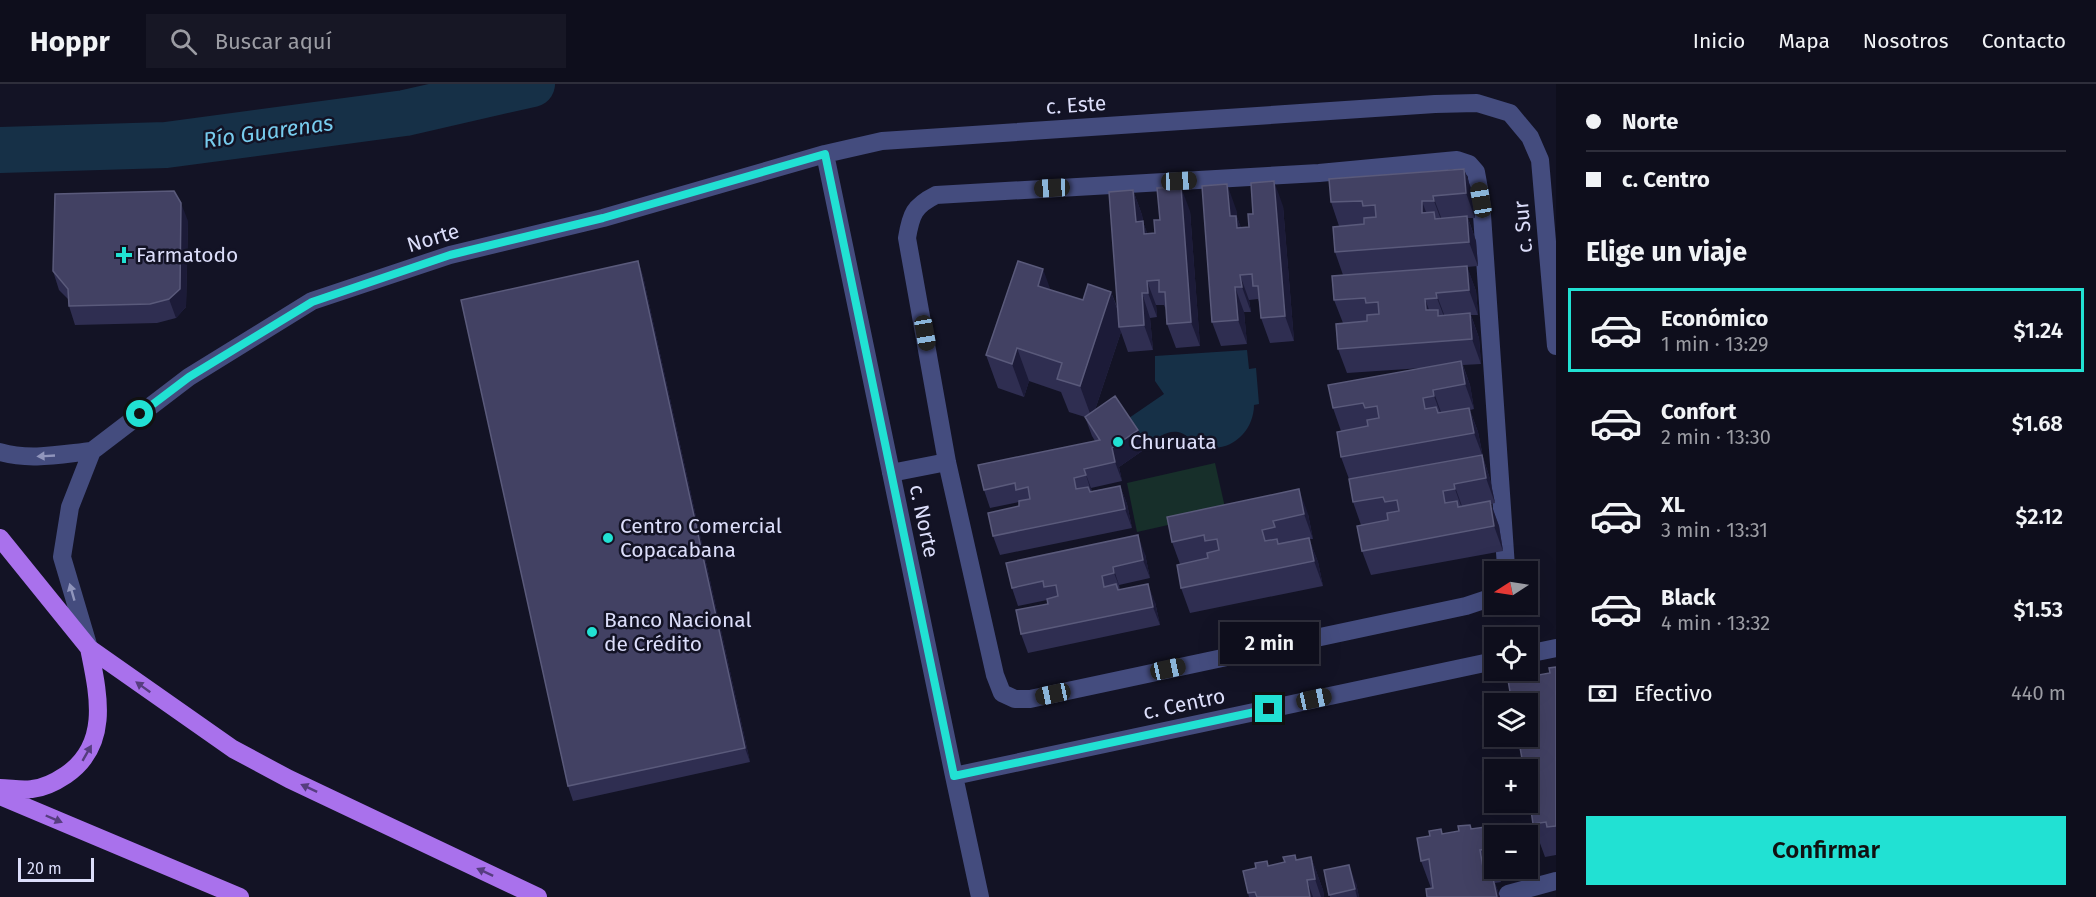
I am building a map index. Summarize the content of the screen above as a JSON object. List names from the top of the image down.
{
  "streets": {
    "street": [
      "c. Este",
      "c. Sur",
      "Norte",
      "c. Norte",
      "c. Centro"
    ]
  },
  "crossings": [
    ["c. Este", "c. Sur"],
    ["c. Este", "Norte"],
    ["c. Este", "c. Norte"],
    ["Norte", "c. Norte"],
    ["c. Norte", "c. Centro"]
  ],
  "water": ["Río Guarenas"],
  "places": {
    "health": ["Farmatodo"],
    "other": ["Churuata", "Centro Comercial Copacabana", "Banco Nacional de Crédito"]
  },
  "scale_bar": "20 m",
  "north": "left",
  "page": {
    "header": "Hoppr",
    "search": "Buscar aquí",
    "nav": [
      "Inicio",
      "Mapa",
      "Nosotros",
      "Contacto"
    ],
    "banner": ["Norte", "c. Centro"],
    "heading": "Elige un viaje",
    "list": [
      {
        "name": "Económico",
        "note": "1 min · 13:29",
        "value": "$1.24"
      },
      {
        "name": "Confort",
        "note": "2 min · 13:30",
        "value": "$1.68"
      },
      {
        "name": "XL",
        "note": "3 min · 13:31",
        "value": "$2.12"
      },
      {
        "name": "Black",
        "note": "4 min · 13:32",
        "value": "$1.53"
      }
    ],
    "map_buttons": ["+", "−"],
    "bubble": "2 min",
    "pay": ["Efectivo", "440 m"],
    "buttons": "Confirmar",
    "scale": "20 m"
  }
}
